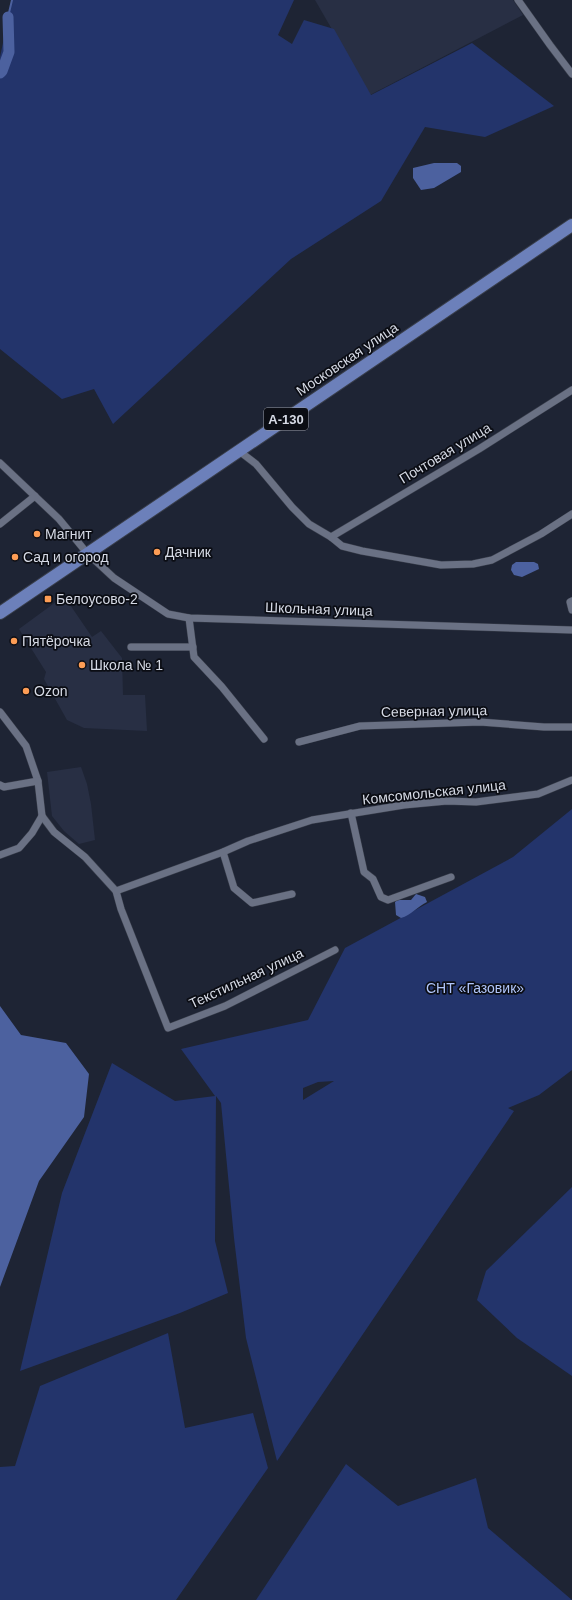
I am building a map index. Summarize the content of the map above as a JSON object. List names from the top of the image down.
{
  "streets": {
    "highway": ["Московская улица", "А-130"],
    "street": [
      "Почтовая улица",
      "Школьная улица",
      "Северная улица",
      "Комсомольская улица",
      "Текстильная улица"
    ]
  },
  "crossings": [
    ["Московская улица", "Школьная улица"],
    ["Комсомольская улица", "Текстильная улица"]
  ],
  "parks": ["СНТ «Газовик»"],
  "places": {
    "other": [
      "Магнит",
      "Дачник",
      "Сад и огород",
      "Пятёрочка",
      "Школа № 1",
      "Ozon"
    ],
    "transit": ["Белоусово-2"]
  }
}
